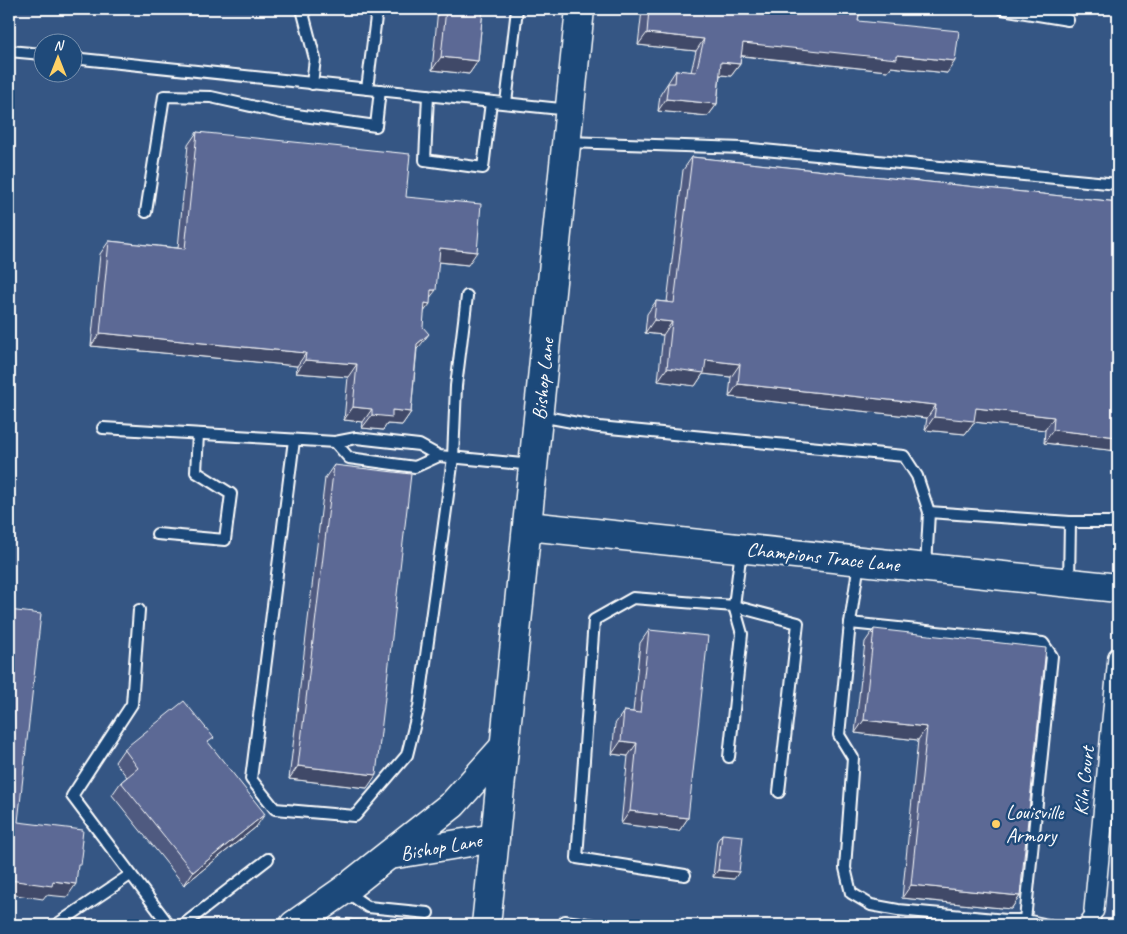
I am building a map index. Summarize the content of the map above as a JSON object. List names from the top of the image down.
{
  "streets": {
    "street": ["Bishop Lane", "Champions Trace Lane", "Kiln Court"]
  },
  "crossings": [
    ["Bishop Lane", "Champions Trace Lane"]
  ],
  "places": ["Louisville Armory"],
  "north": "top"
}
